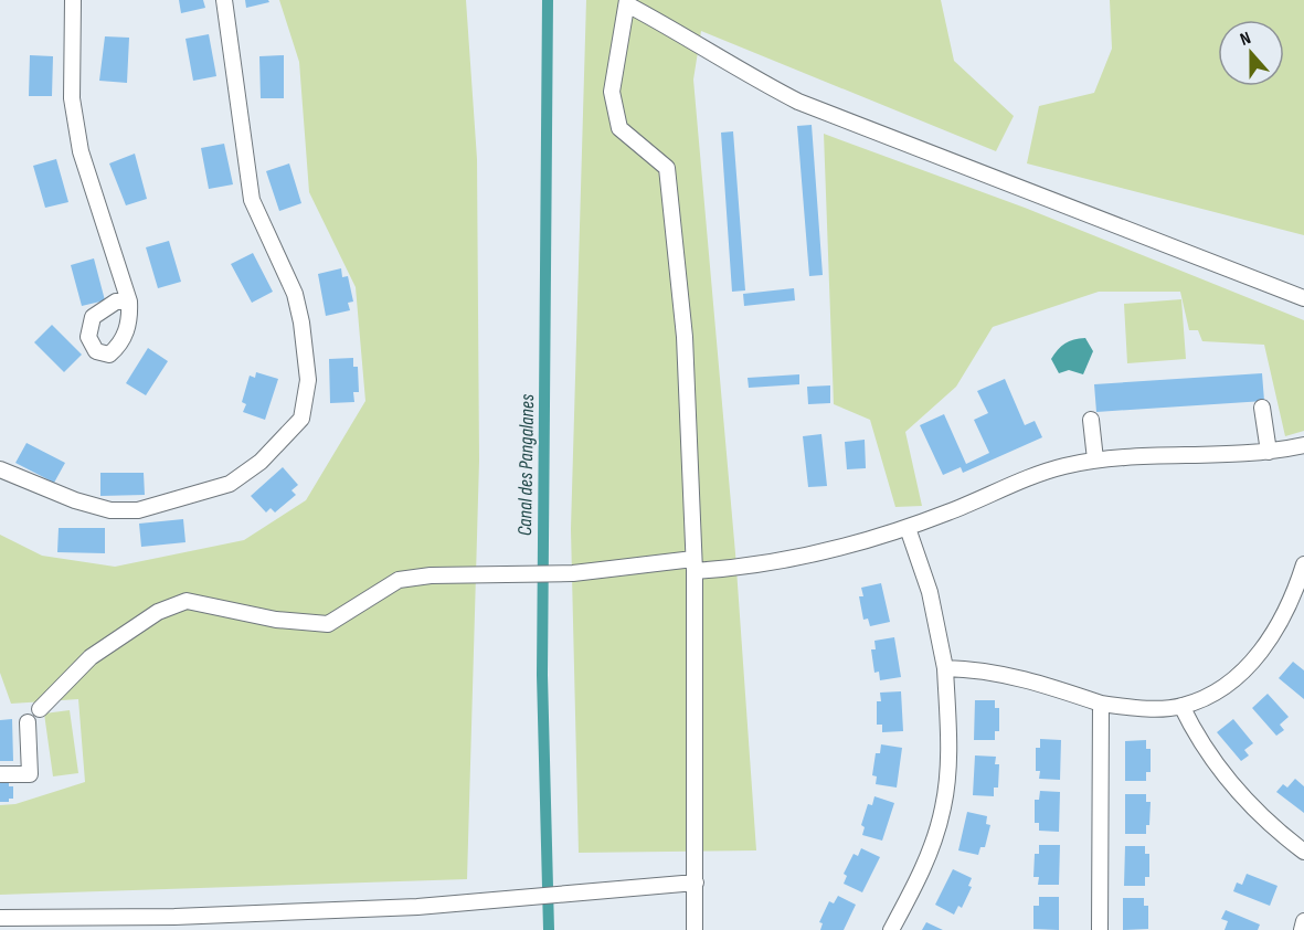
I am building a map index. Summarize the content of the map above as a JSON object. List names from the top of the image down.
{
  "water": ["Canal des Pangalanes"],
  "north": "top"
}
